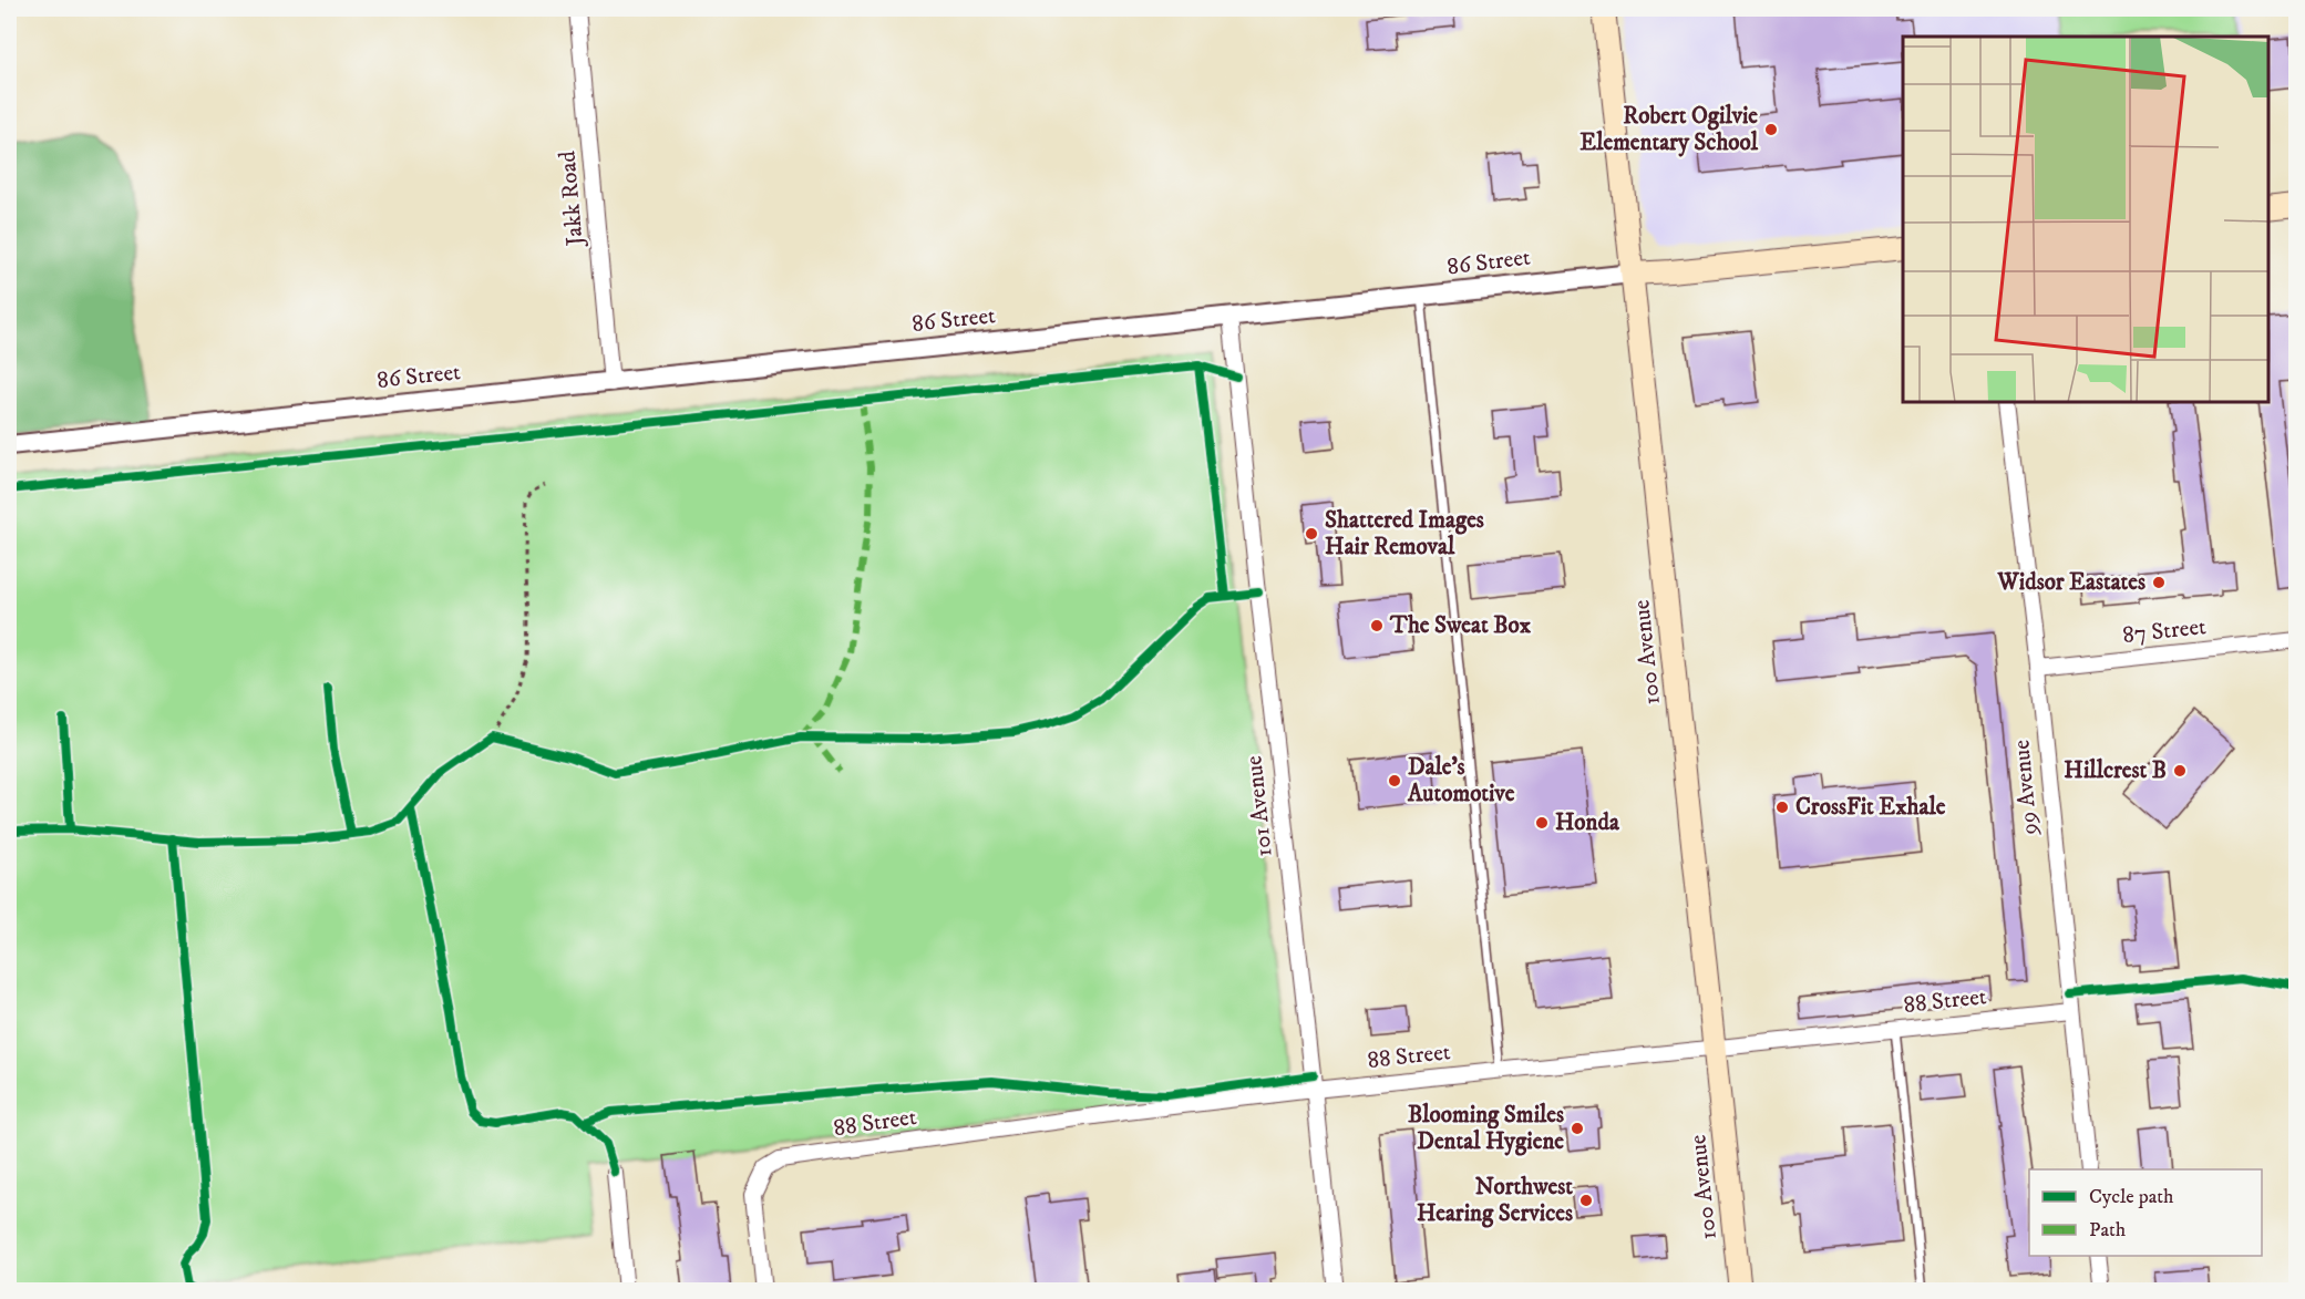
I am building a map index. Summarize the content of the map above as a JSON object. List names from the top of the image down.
{
  "streets": {
    "main road": ["86 Street", "100 Avenue"],
    "street": [
      "Jakk Road",
      "87 Street",
      "99 Avenue",
      "101 Avenue",
      "88 Street"
    ]
  },
  "crossings": [
    ["Jakk Road", "86 Street"],
    ["86 Street", "100 Avenue"],
    ["86 Street", "101 Avenue"],
    ["87 Street", "99 Avenue"],
    ["100 Avenue", "88 Street"],
    ["99 Avenue", "88 Street"],
    ["101 Avenue", "88 Street"]
  ],
  "places": [
    "Robert Ogilvie Elementary School",
    "Shattered Images Hair Removal",
    "Widsor Eastates",
    "The Sweat Box",
    "Hillcrest B",
    "Dale's Automotive",
    "CrossFit Exhale",
    "Honda",
    "Blooming Smiles Dental Hygiene",
    "Northwest Hearing Services"
  ],
  "legend": ["Cycle path", "Path"]
}
